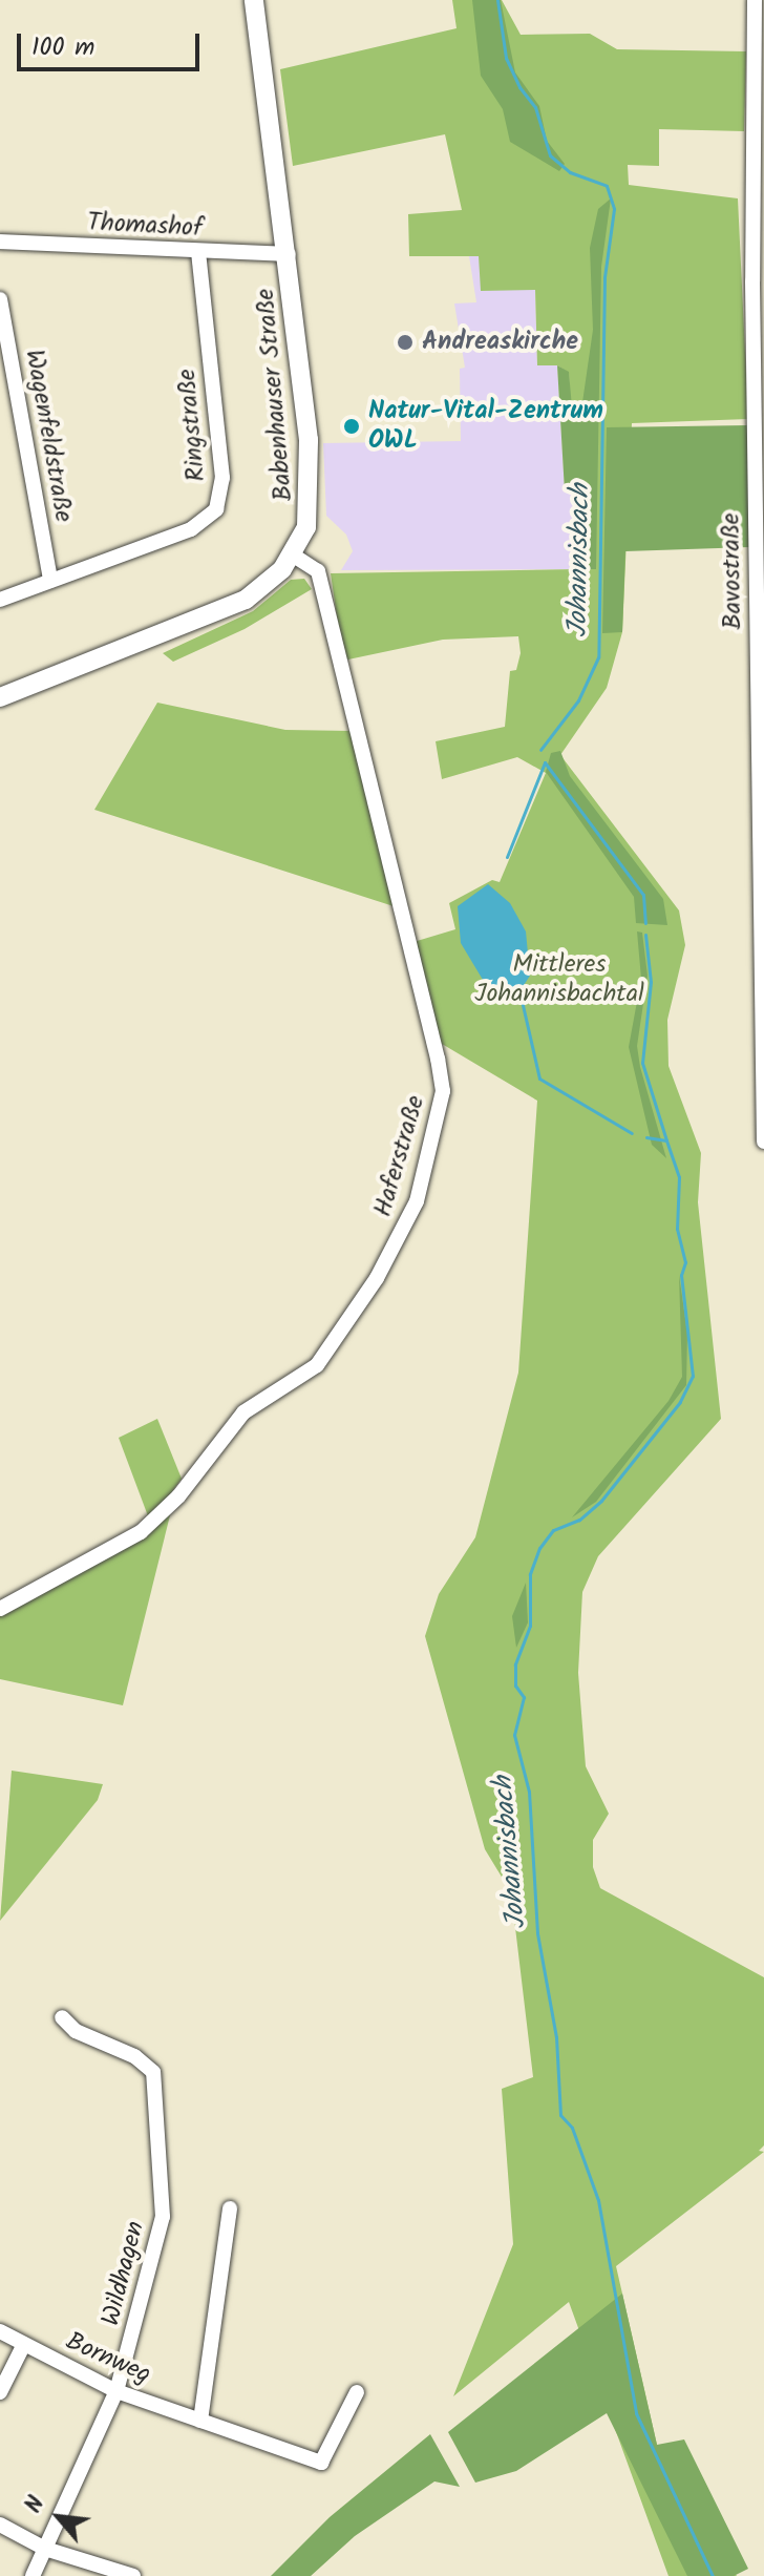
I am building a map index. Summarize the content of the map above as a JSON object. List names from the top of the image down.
{
  "streets": {
    "main road": ["Babenhauser Straße"],
    "street": [
      "Thomashof",
      "Ringstraße",
      "Wagenfeldstraße",
      "Bavostraße",
      "Haferstraße",
      "Wildhagen",
      "Bornweg"
    ]
  },
  "crossings": [
    ["Thomashof", "Babenhauser Straße"],
    ["Thomashof", "Ringstraße"],
    ["Babenhauser Straße", "Haferstraße"],
    ["Ringstraße", "Wagenfeldstraße"],
    ["Wildhagen", "Bornweg"]
  ],
  "water": ["Johannisbach"],
  "parks": ["Mittleres Johannisbachtal"],
  "places": ["Andreaskirche", "Natur-Vital-Zentrum OWL"],
  "scale_bar": "100 m",
  "north": "top left"
}
